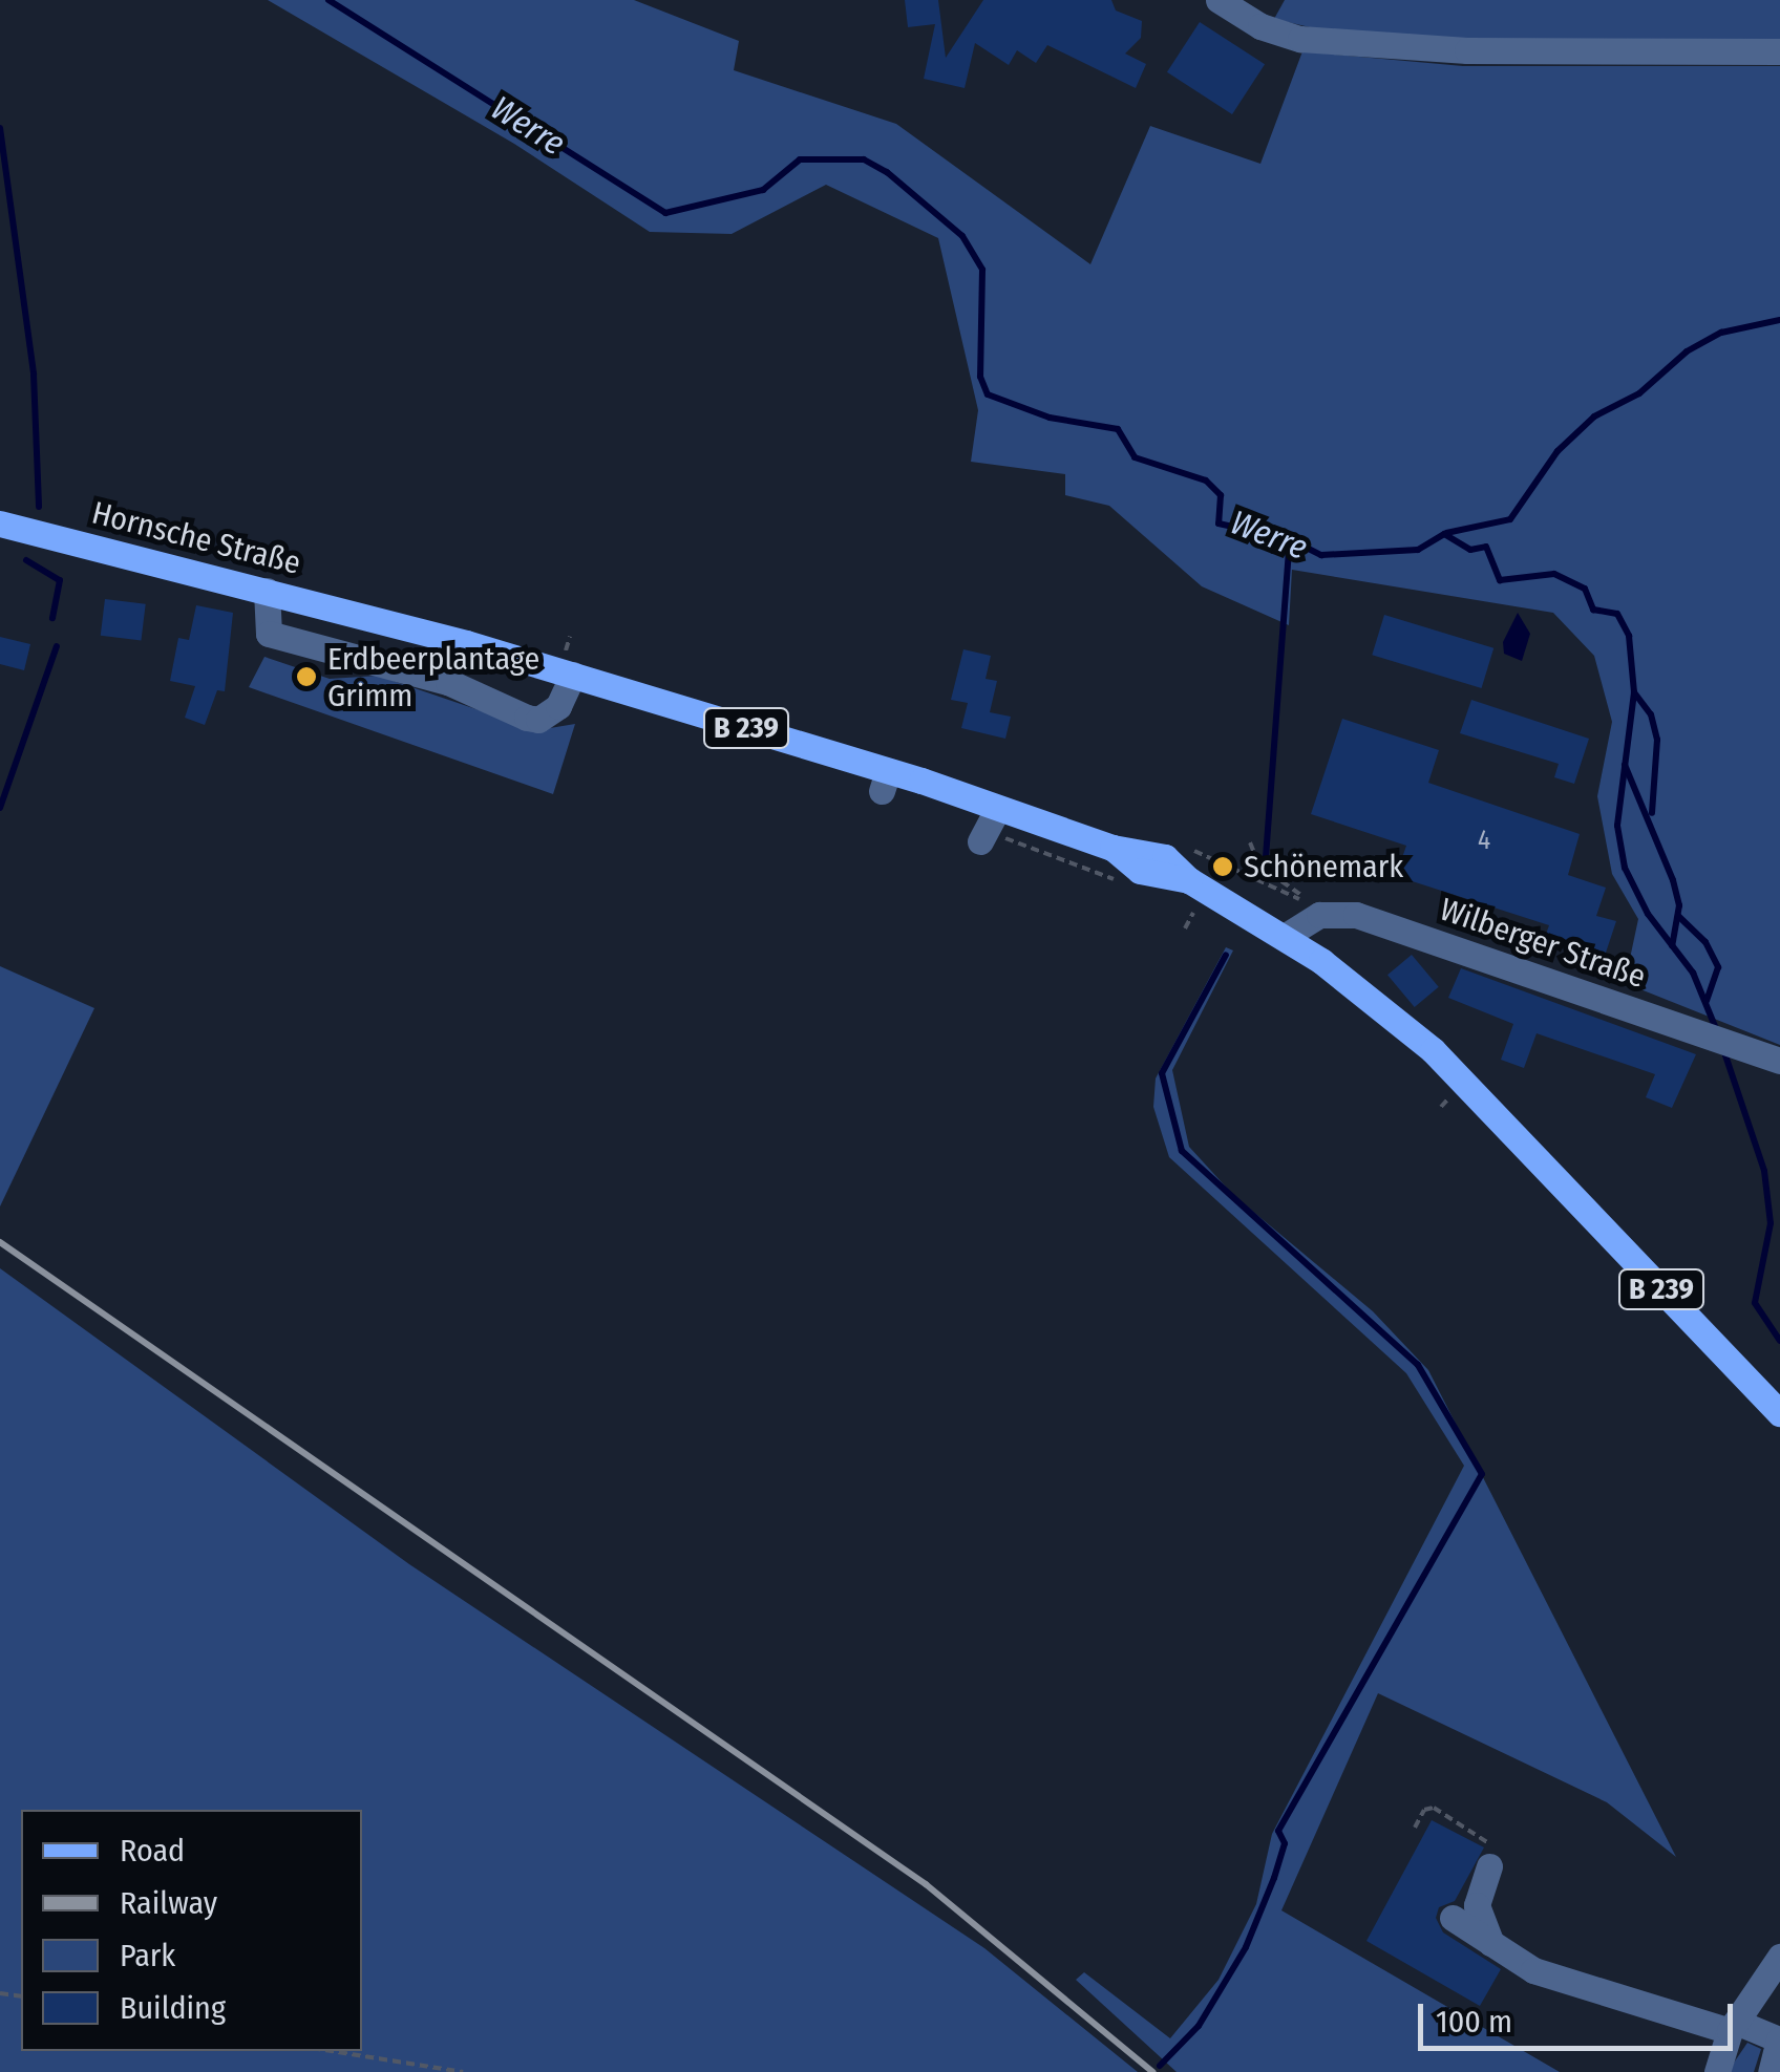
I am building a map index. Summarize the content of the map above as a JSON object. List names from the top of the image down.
{
  "streets": {
    "main road": ["Hornsche Straße", "B 239"],
    "street": ["Wilberger Straße"]
  },
  "crossings": [
    ["Hornsche Straße", "B 239"],
    ["B 239", "Wilberger Straße"]
  ],
  "water": ["Werre"],
  "places": ["Erdbeerplantage Grimm", "Schönemark"],
  "house_numbers": ["4"],
  "legend": [
    "Road",
    "Railway",
    "Park",
    "Building"
  ],
  "scale_bar": "100 m"
}
